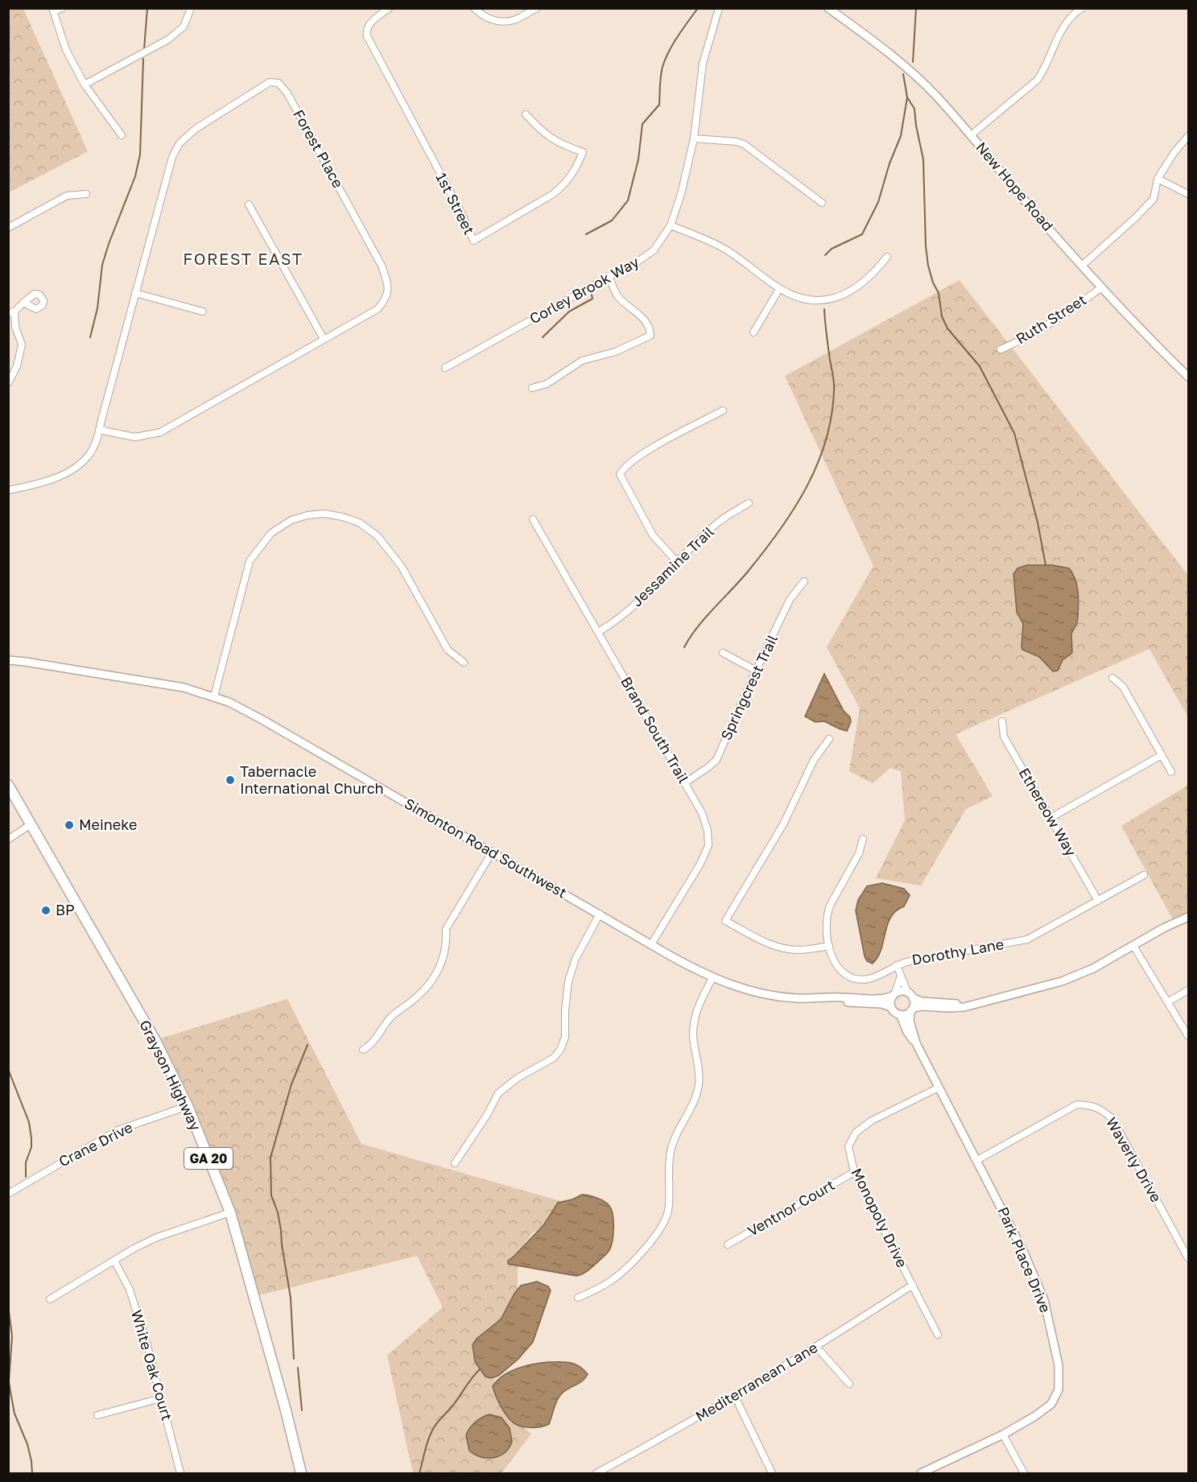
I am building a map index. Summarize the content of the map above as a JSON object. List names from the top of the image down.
{
  "streets": {
    "main road": ["Grayson Highway", "GA 20"],
    "street": [
      "Forest Place",
      "New Hope Road",
      "1st Street",
      "Corley Brook Way",
      "Ruth Street",
      "Jessamine Trail",
      "Springcrest Trail",
      "Brand South Trail",
      "Ethereow Way",
      "Simonton Road Southwest",
      "Dorothy Lane",
      "Crane Drive",
      "Waverly Drive",
      "Ventnor Court",
      "Monopoly Drive",
      "Park Place Drive",
      "White Oak Court",
      "Mediterranean Lane"
    ]
  },
  "crossings": [
    ["New Hope Road", "Ruth Street"],
    ["Jessamine Trail", "Brand South Trail"],
    ["Springcrest Trail", "Brand South Trail"],
    ["Brand South Trail", "Simonton Road Southwest"],
    ["Ethereow Way", "Dorothy Lane"],
    ["Simonton Road Southwest", "Park Place Drive"],
    ["Grayson Highway", "Crane Drive"],
    ["Waverly Drive", "Park Place Drive"],
    ["Ventnor Court", "Monopoly Drive"],
    ["Monopoly Drive", "Park Place Drive"],
    ["Monopoly Drive", "Mediterranean Lane"]
  ],
  "districts": ["FOREST EAST"],
  "places": ["Tabernacle International Church", "Meineke", "BP"]
}
